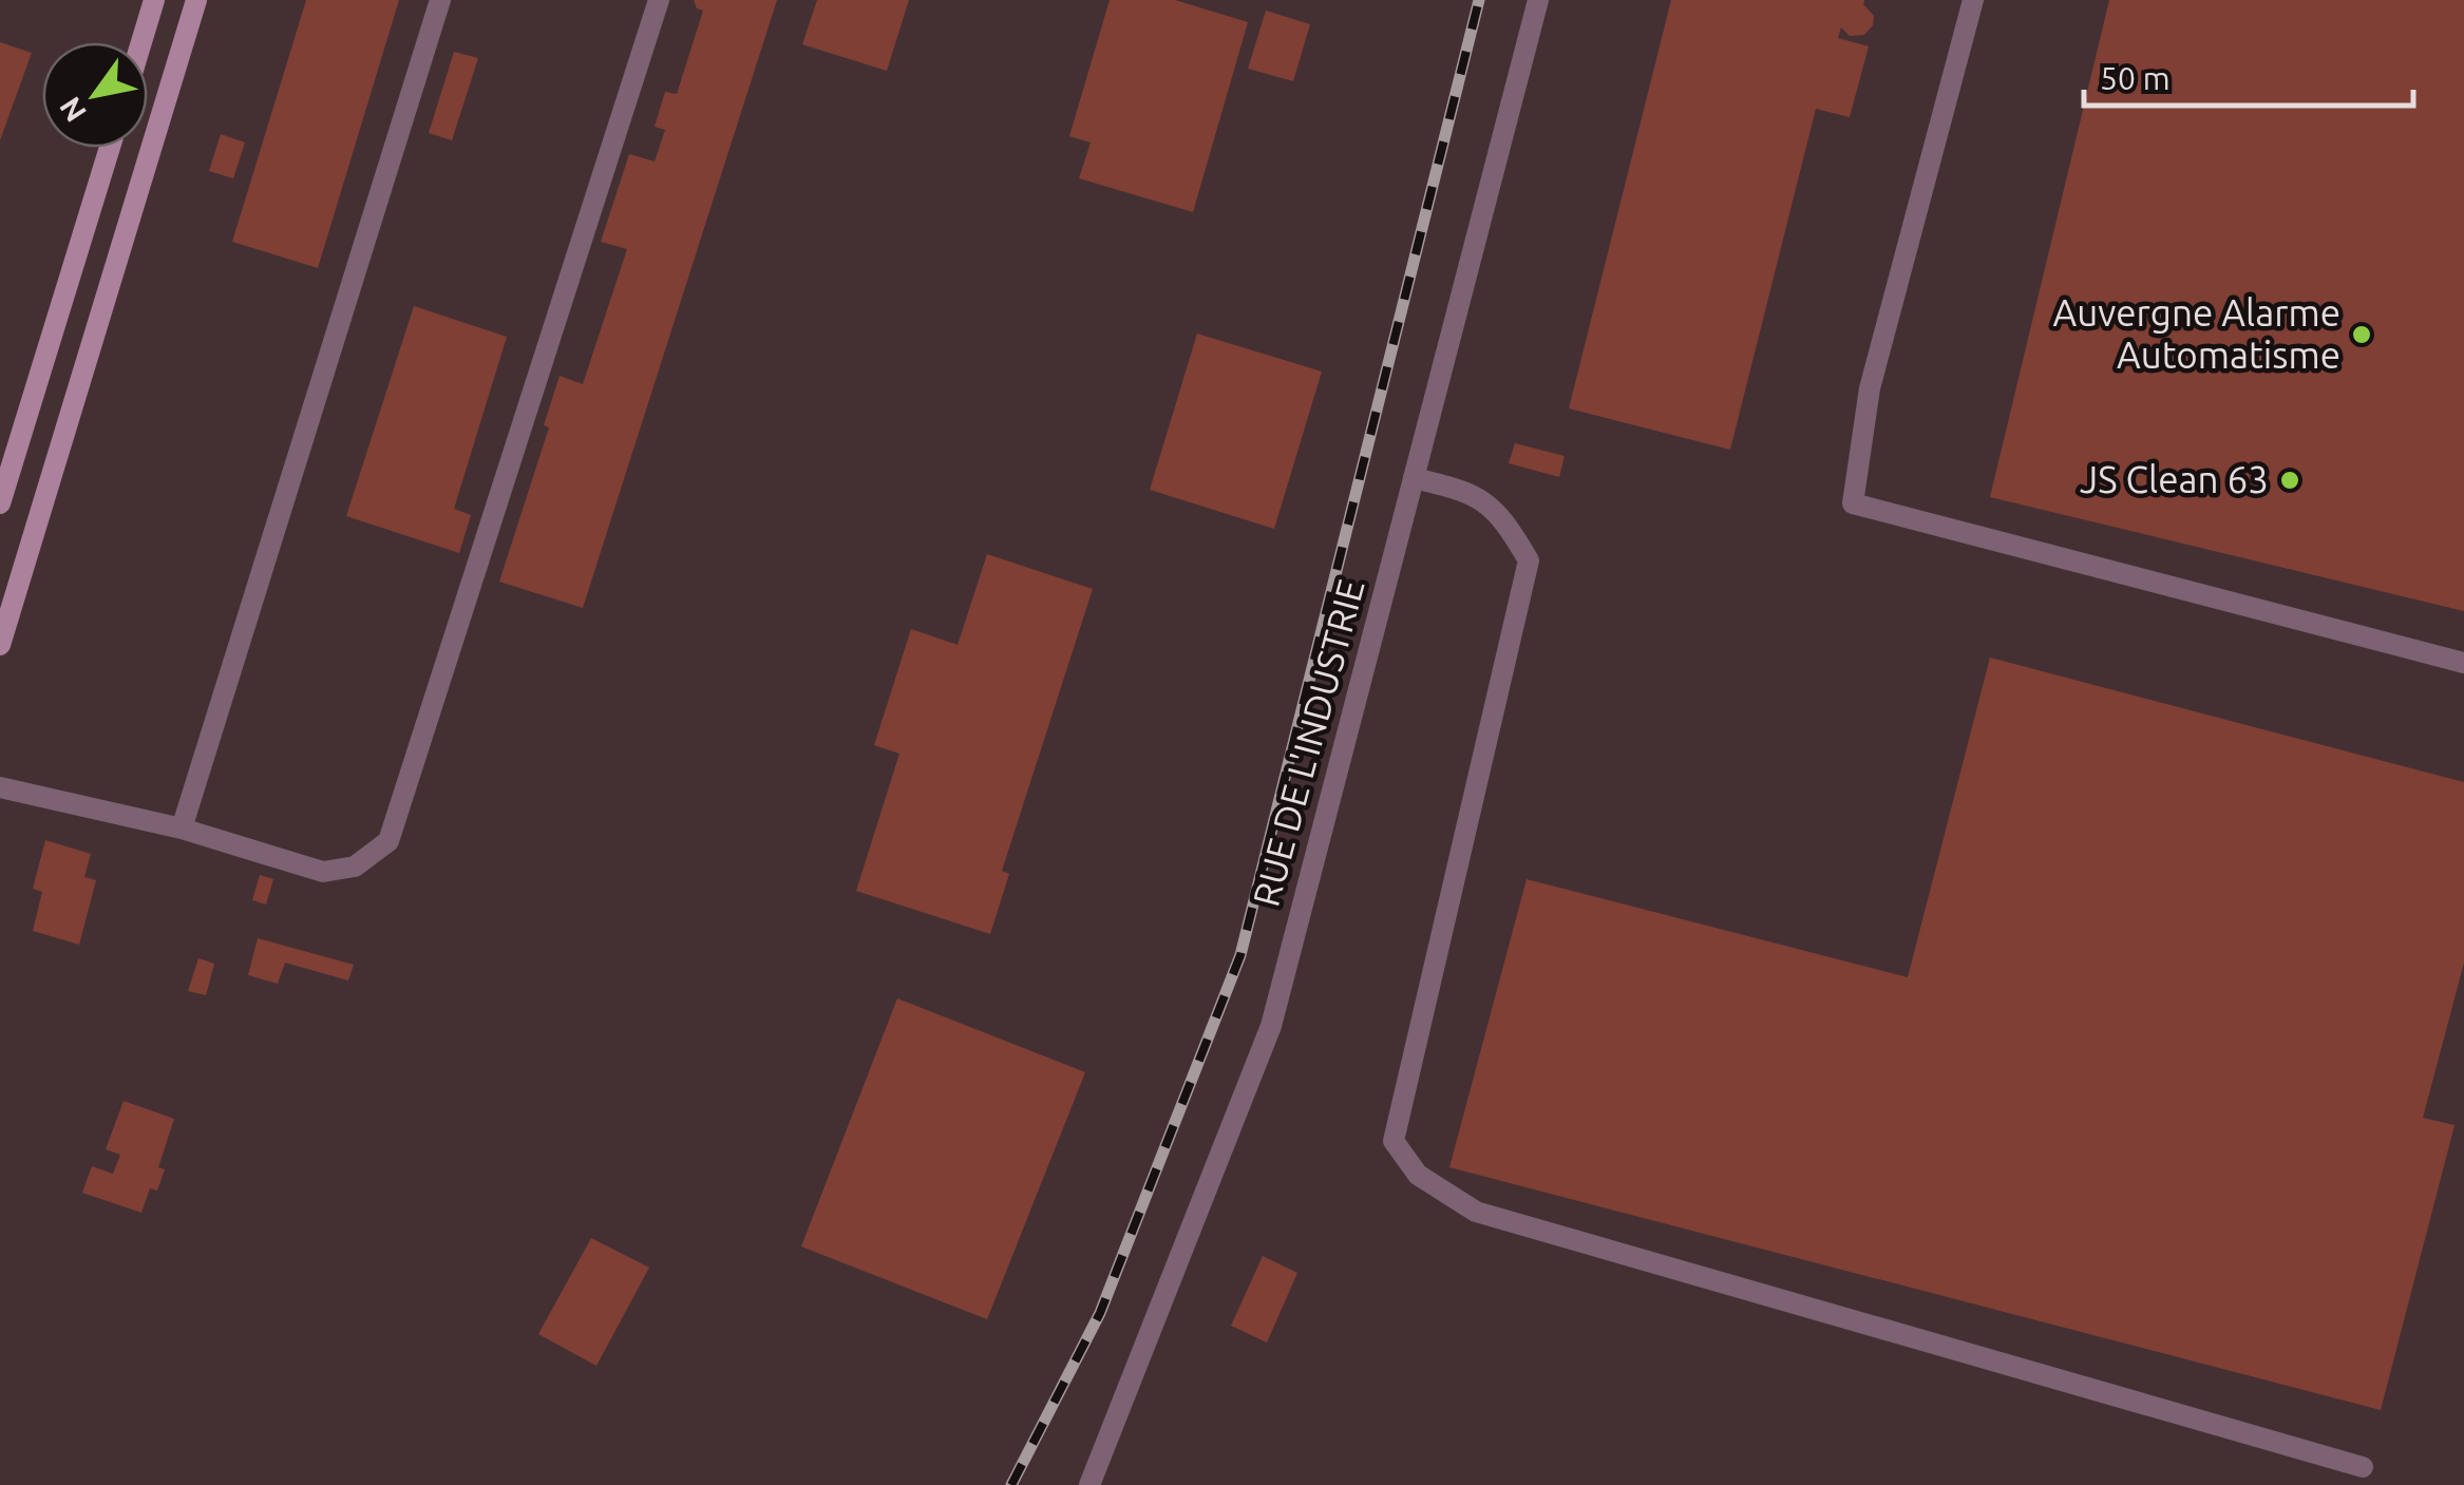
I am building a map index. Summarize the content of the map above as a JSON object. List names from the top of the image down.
{
  "streets": {
    "street": ["RUE DE L'INDUSTRIE"]
  },
  "places": ["Auvergne Alarme Automatisme", "JS Clean 63"],
  "scale_bar": "50 m",
  "north": "bottom left"
}
